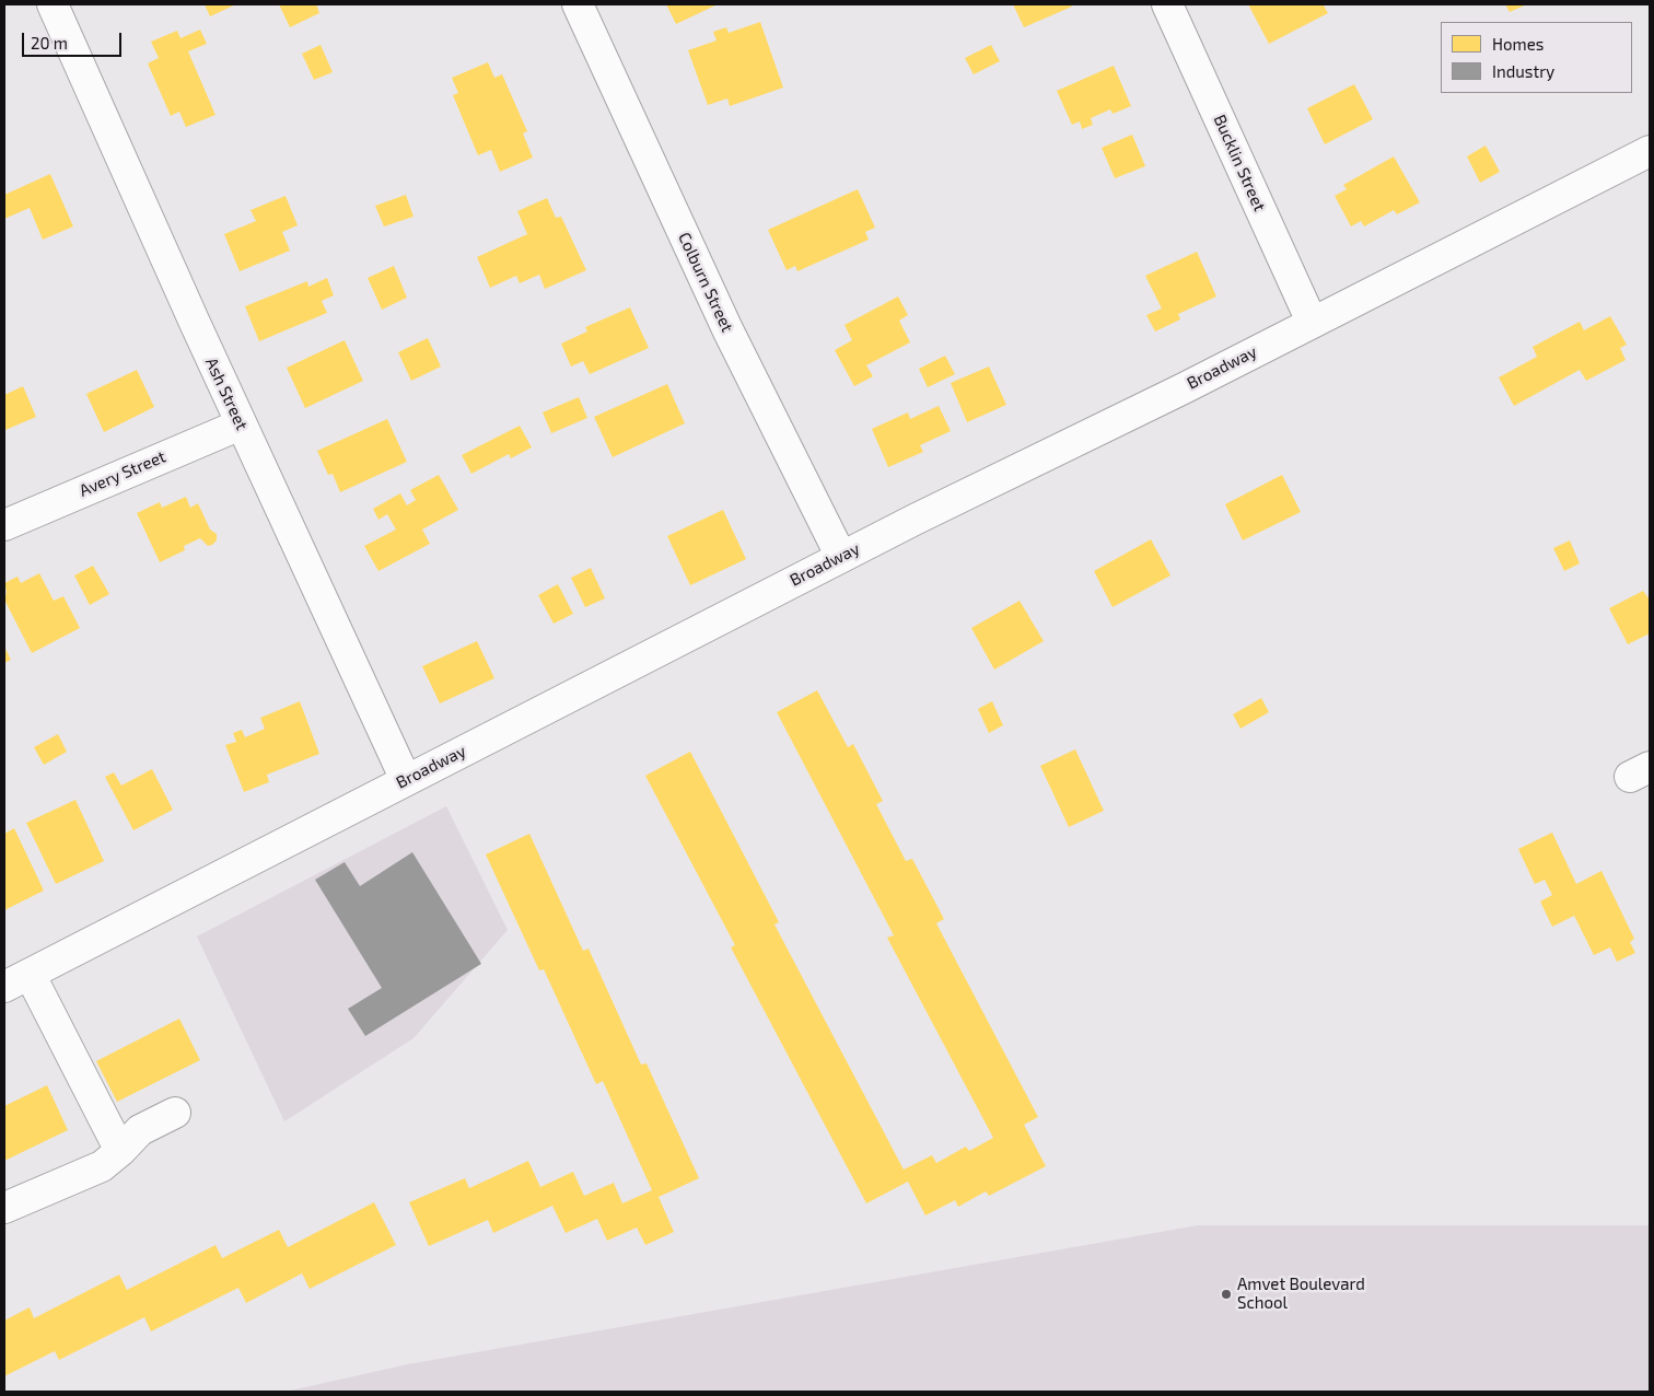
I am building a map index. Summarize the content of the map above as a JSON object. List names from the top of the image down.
{
  "streets": {
    "street": [
      "Bucklin Street",
      "Colburn Street",
      "Broadway",
      "Ash Street",
      "Avery Street"
    ]
  },
  "crossings": [
    ["Bucklin Street", "Broadway"],
    ["Colburn Street", "Broadway"],
    ["Broadway", "Ash Street"],
    ["Ash Street", "Avery Street"]
  ],
  "places": ["Amvet Boulevard School"],
  "legend": ["Homes", "Industry"],
  "scale_bar": "20 m"
}
